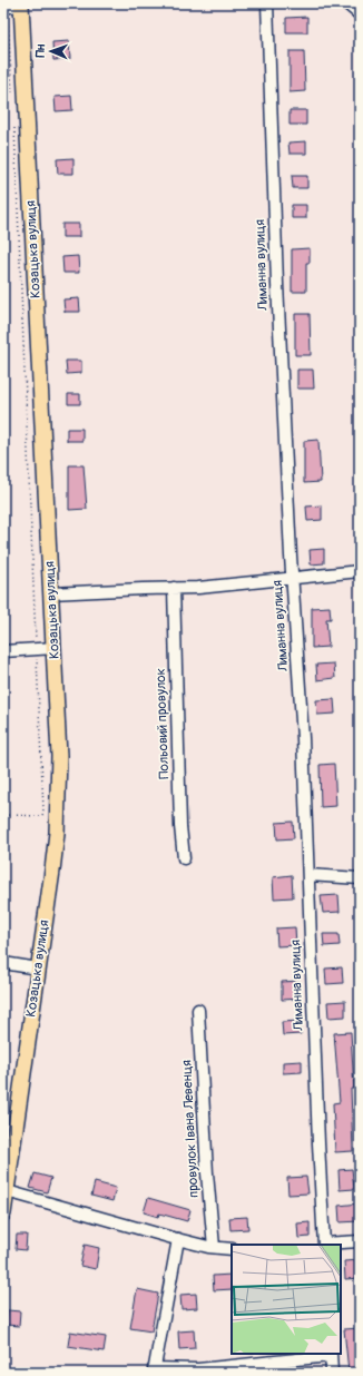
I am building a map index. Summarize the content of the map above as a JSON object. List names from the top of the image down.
{
  "streets": {
    "main road": ["Козацька вулиця"],
    "street": ["Лиманна вулиця", "Польовий провулок", "провулок Івана Левенця"]
  },
  "north": "left"
}
